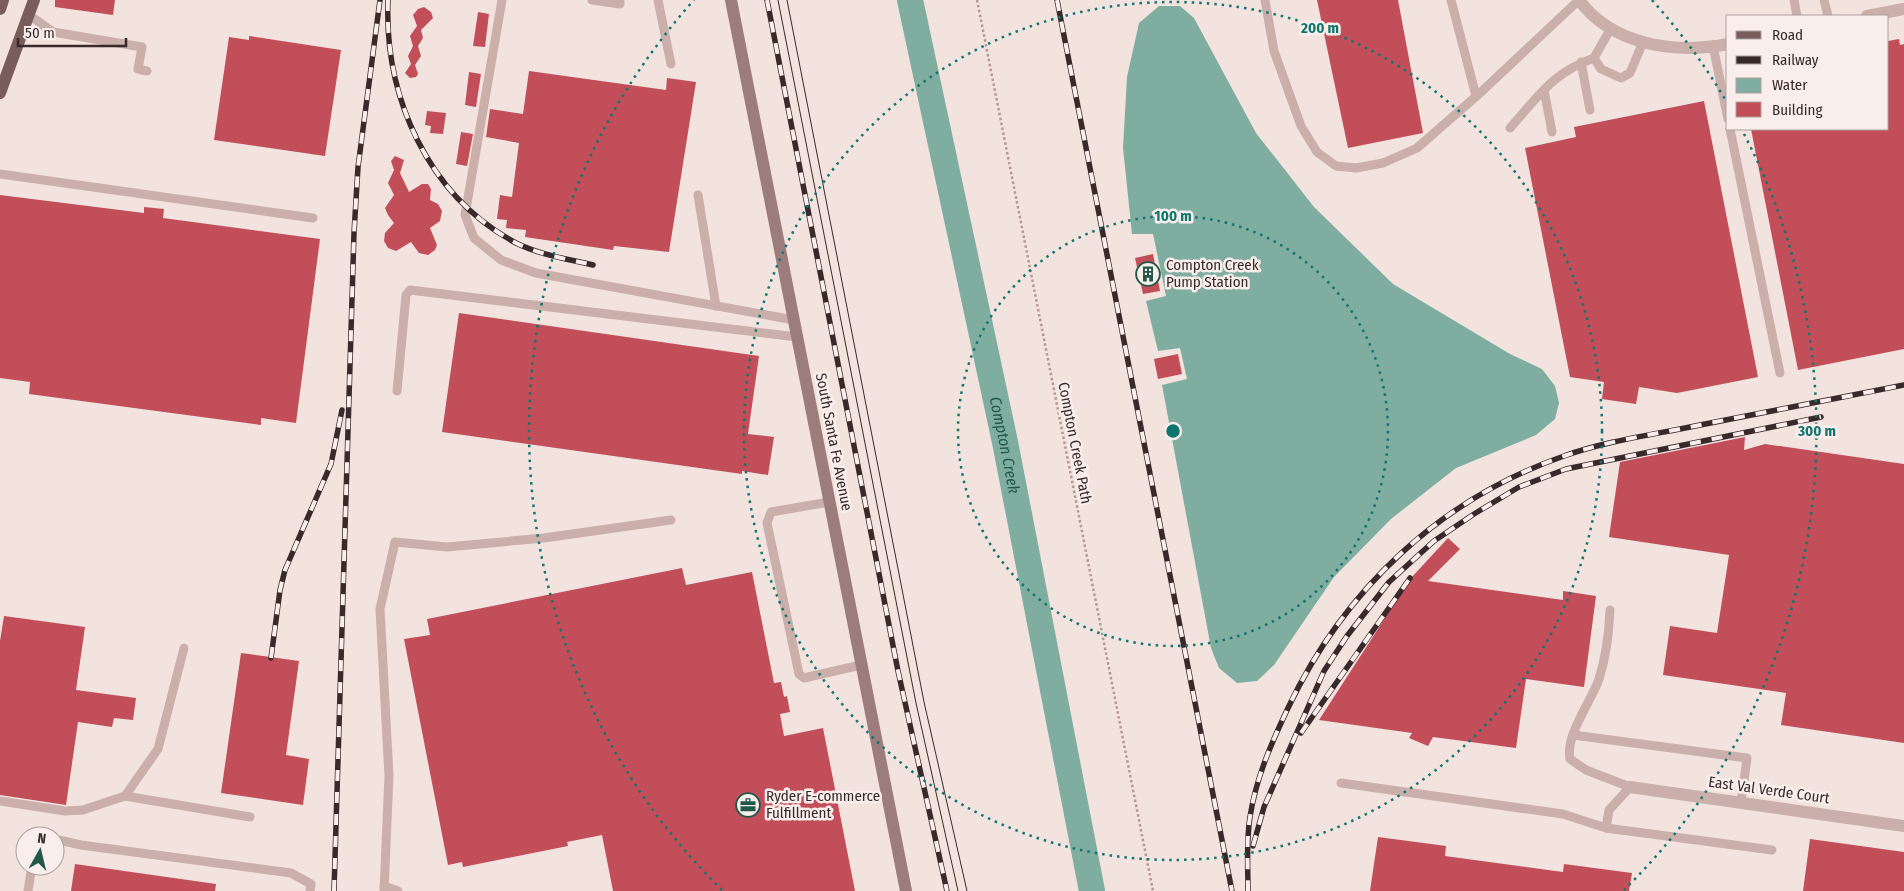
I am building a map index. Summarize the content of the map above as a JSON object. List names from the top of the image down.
{
  "streets": {
    "main road": ["South Santa Fe Avenue"],
    "street": ["East Val Verde Court"],
    "path": ["Compton Creek Path"]
  },
  "water": ["Compton Creek"],
  "places": {
    "building": ["Compton Creek Pump Station"],
    "office": ["Ryder E-commerce Fulfillment"]
  },
  "legend": [
    "Road",
    "Railway",
    "Water",
    "Building"
  ],
  "scale_bar": "50 m",
  "north": "top",
  "rings": ["200 m", "100 m", "300 m"]
}
